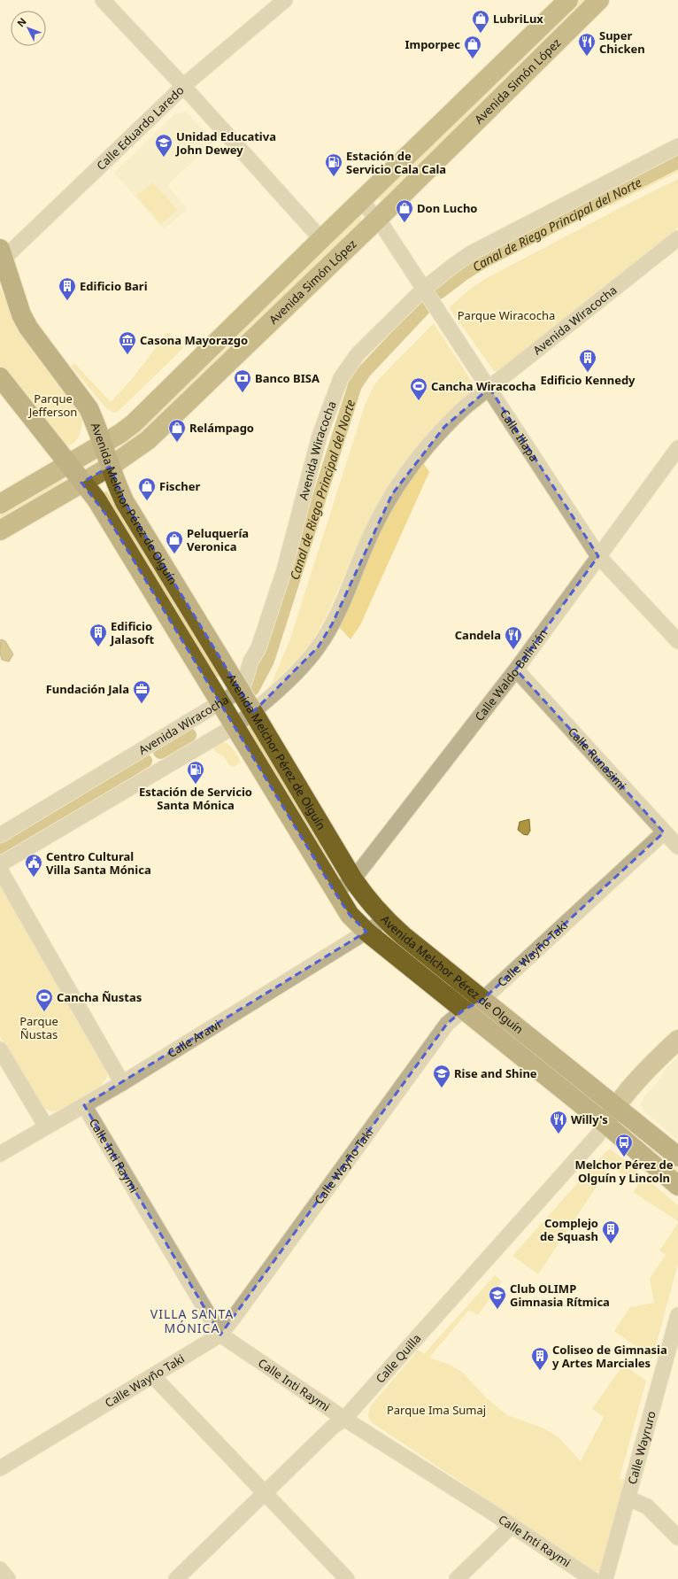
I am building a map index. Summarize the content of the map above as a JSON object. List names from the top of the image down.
{
  "streets": {
    "highway": ["Avenida Melchor Pérez de Olguín"],
    "main road": ["Avenida Simón López"],
    "street": [
      "Calle Eduardo Laredo",
      "Avenida Wiracocha",
      "Calle Illapa",
      "Calle Waldo Ballivián",
      "Calle Runasimi",
      "Calle Wayño Taki",
      "Calle Arawi",
      "Calle Inti Raymi",
      "Calle Quilla",
      "Calle Wayruro"
    ]
  },
  "crossings": [
    ["Avenida Simón López", "Calle Illapa"],
    ["Avenida Simón López", "Avenida Melchor Pérez de Olguín"],
    ["Calle Eduardo Laredo", "Avenida Melchor Pérez de Olguín"],
    ["Avenida Wiracocha", "Calle Illapa"],
    ["Avenida Wiracocha", "Avenida Melchor Pérez de Olguín"],
    ["Calle Illapa", "Calle Waldo Ballivián"],
    ["Avenida Melchor Pérez de Olguín", "Calle Waldo Ballivián"],
    ["Avenida Melchor Pérez de Olguín", "Calle Wayño Taki"],
    ["Avenida Melchor Pérez de Olguín", "Calle Arawi"],
    ["Avenida Melchor Pérez de Olguín", "Calle Quilla"],
    ["Calle Waldo Ballivián", "Calle Runasimi"],
    ["Calle Runasimi", "Calle Wayño Taki"],
    ["Calle Wayño Taki", "Calle Inti Raymi"],
    ["Calle Arawi", "Calle Inti Raymi"],
    ["Calle Inti Raymi", "Calle Quilla"]
  ],
  "districts": ["VILLA SANTA MÓNICA"],
  "water": ["Canal de Riego Principal del Norte"],
  "parks": [
    "Parque Wiracocha",
    "Parque Jefferson",
    "Parque Ñustas",
    "Parque Ima Sumaj"
  ],
  "places": {
    "shop": [
      "LubriLux",
      "Imporpec",
      "Don Lucho",
      "Relámpago",
      "Fischer",
      "Peluquería Veronica"
    ],
    "restaurant": ["Super Chicken", "Candela", "Willy's"],
    "school or university": ["Unidad Educativa John Dewey", "Rise and Shine", "Club OLIMP Gimnasia Rítmica"],
    "fuel station": ["Estación de Servicio Cala Cala", "Estación de Servicio Santa Mónica"],
    "building": [
      "Edificio Bari",
      "Edificio Kennedy",
      "Edificio Jalasoft",
      "Complejo de Squash",
      "Coliseo de Gimnasia y Artes Marciales"
    ],
    "museum": ["Casona Mayorazgo"],
    "bank": ["Banco BISA"],
    "sports": ["Cancha Wiracocha", "Cancha Ñustas"],
    "office": ["Fundación Jala"],
    "public building": ["Centro Cultural Villa Santa Mónica"],
    "bus stop": ["Melchor Pérez de Olguín y Lincoln"]
  },
  "north": "top left"
}
